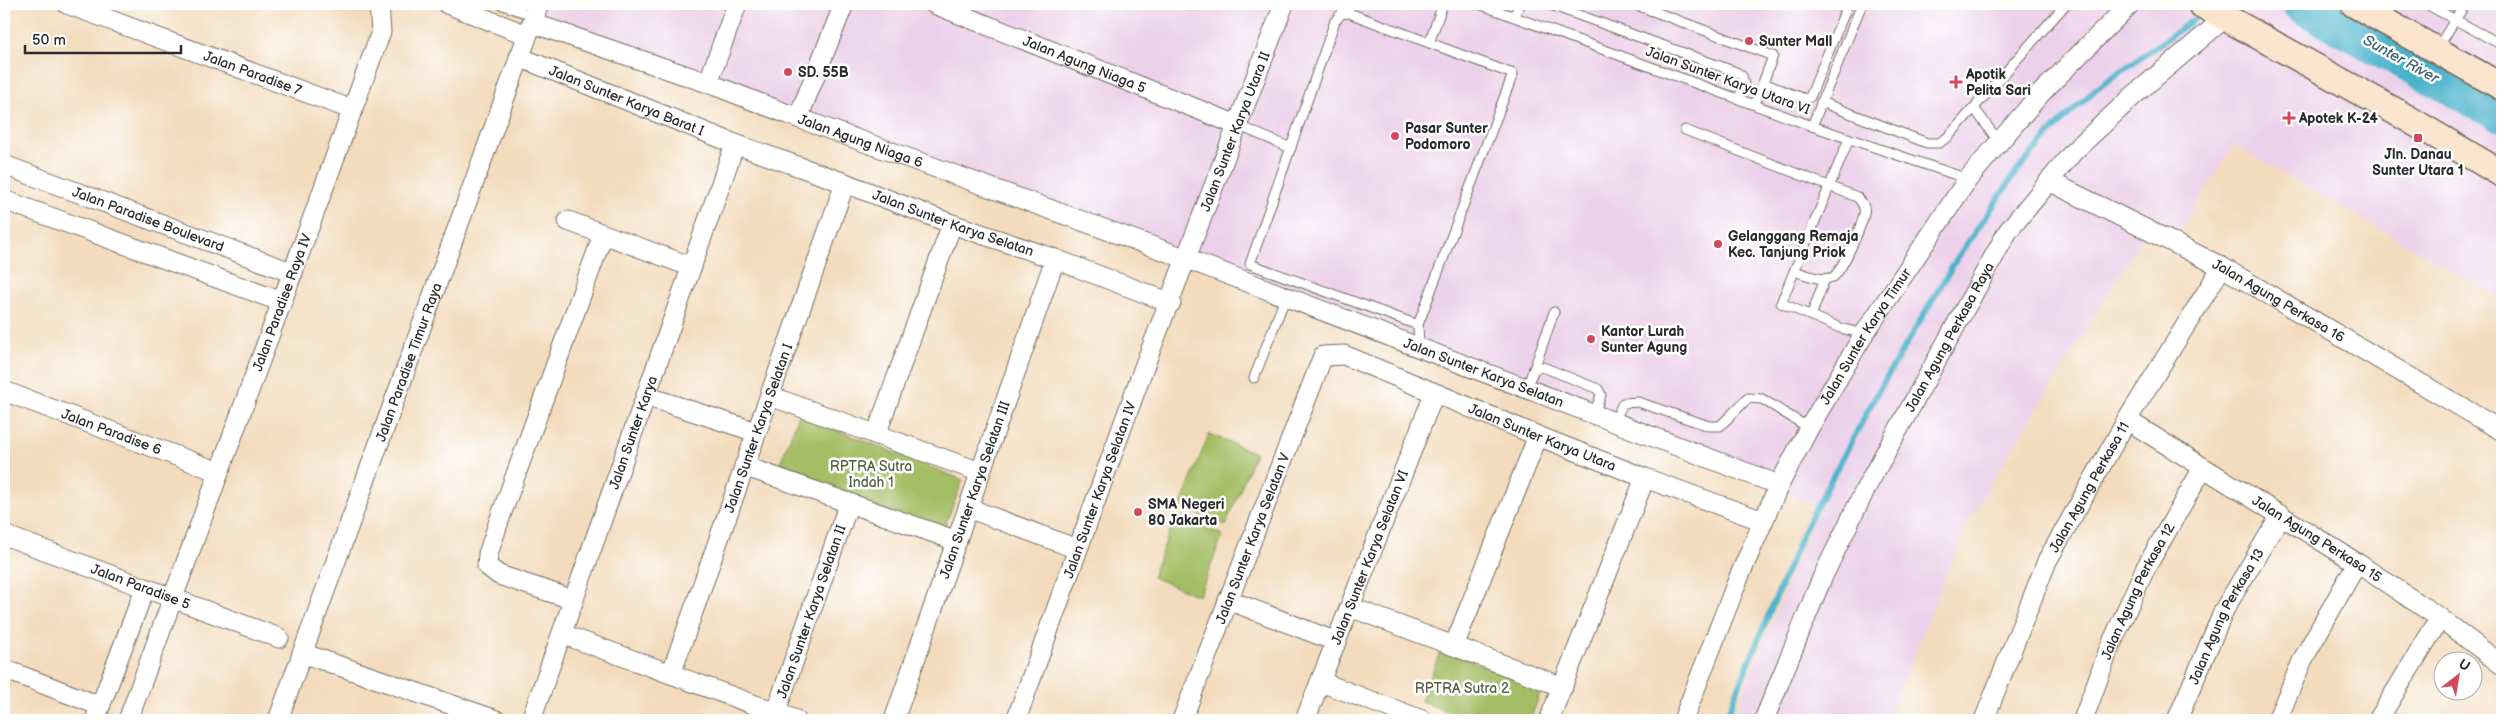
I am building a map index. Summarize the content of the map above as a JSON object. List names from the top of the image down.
{
  "streets": {
    "street": [
      "Jalan Agung Niaga 5",
      "Jalan Paradise 7",
      "Jalan Sunter Karya Barat I",
      "Jalan Sunter Karya Utara II",
      "Jalan Agung Niaga 6",
      "Jalan Paradise Boulevard",
      "Jalan Sunter Karya Selatan",
      "Jalan Agung Perkasa 16",
      "Jalan Paradise Raya IV",
      "Jalan Sunter Karya Timur",
      "Jalan Agung Perkasa Raya",
      "Jalan Paradise Timur Raya",
      "Jalan Sunter Karya Selatan I",
      "Jalan Paradise 6",
      "Jalan Sunter Karya",
      "Jalan Sunter Karya Utara",
      "Jalan Agung Perkasa 11",
      "Jalan Sunter Karya Selatan IV",
      "Jalan Sunter Karya Selatan III",
      "Jalan Sunter Karya Selatan V",
      "Jalan Agung Perkasa 15",
      "Jalan Sunter Karya Selatan VI",
      "Jalan Paradise 5",
      "Jalan Agung Perkasa 12",
      "Jalan Sunter Karya Selatan II",
      "Jalan Agung Perkasa 13"
    ],
    "lane": ["Jalan Sunter Karya Utara VI"]
  },
  "crossings": [
    ["Jalan Agung Niaga 5", "Jalan Sunter Karya Utara II"],
    ["Jalan Paradise 7", "Jalan Paradise Raya IV"],
    ["Jalan Sunter Karya Utara VI", "Jalan Sunter Karya Timur"],
    ["Jalan Sunter Karya Barat I", "Jalan Sunter Karya Selatan"],
    ["Jalan Sunter Karya Barat I", "Jalan Paradise Timur Raya"],
    ["Jalan Sunter Karya Barat I", "Jalan Sunter Karya"],
    ["Jalan Sunter Karya Utara II", "Jalan Agung Niaga 6"],
    ["Jalan Sunter Karya Utara II", "Jalan Sunter Karya Selatan"],
    ["Jalan Sunter Karya Utara II", "Jalan Sunter Karya Selatan IV"],
    ["Jalan Agung Niaga 6", "Jalan Sunter Karya Selatan"],
    ["Jalan Agung Niaga 6", "Jalan Paradise Timur Raya"],
    ["Jalan Agung Niaga 6", "Jalan Sunter Karya Selatan IV"],
    ["Jalan Paradise Boulevard", "Jalan Paradise Raya IV"],
    ["Jalan Sunter Karya Selatan", "Jalan Sunter Karya Timur"],
    ["Jalan Sunter Karya Selatan", "Jalan Sunter Karya Selatan I"],
    ["Jalan Sunter Karya Selatan", "Jalan Sunter Karya"],
    ["Jalan Sunter Karya Selatan", "Jalan Sunter Karya Selatan IV"],
    ["Jalan Sunter Karya Selatan", "Jalan Sunter Karya Selatan III"],
    ["Jalan Agung Perkasa 16", "Jalan Agung Perkasa Raya"],
    ["Jalan Agung Perkasa 16", "Jalan Agung Perkasa 11"],
    ["Jalan Paradise Raya IV", "Jalan Paradise 6"],
    ["Jalan Paradise Raya IV", "Jalan Paradise 5"],
    ["Jalan Sunter Karya Timur", "Jalan Sunter Karya Utara"],
    ["Jalan Sunter Karya Utara", "Jalan Sunter Karya Selatan V"],
    ["Jalan Sunter Karya Utara", "Jalan Sunter Karya Selatan VI"],
    ["Jalan Agung Perkasa 11", "Jalan Agung Perkasa 15"],
    ["Jalan Agung Perkasa 15", "Jalan Agung Perkasa 12"],
    ["Jalan Agung Perkasa 15", "Jalan Agung Perkasa 13"]
  ],
  "water": ["Sunter River"],
  "parks": ["RPTRA Sutra Indah 1", "RPTRA Sutra 2"],
  "places": {
    "other": [
      "Sunter Mall",
      "SD. 55B",
      "Pasar Sunter Podomoro",
      "Gelanggang Remaja Kec. Tanjung Priok",
      "Kantor Lurah Sunter Agung",
      "SMA Negeri 80 Jakarta"
    ],
    "health": ["Apotik Pelita Sari", "Apotek K-24"],
    "transit": ["Jln. Danau Sunter Utara 1"]
  },
  "scale_bar": "50 m",
  "north": "top right"
}
